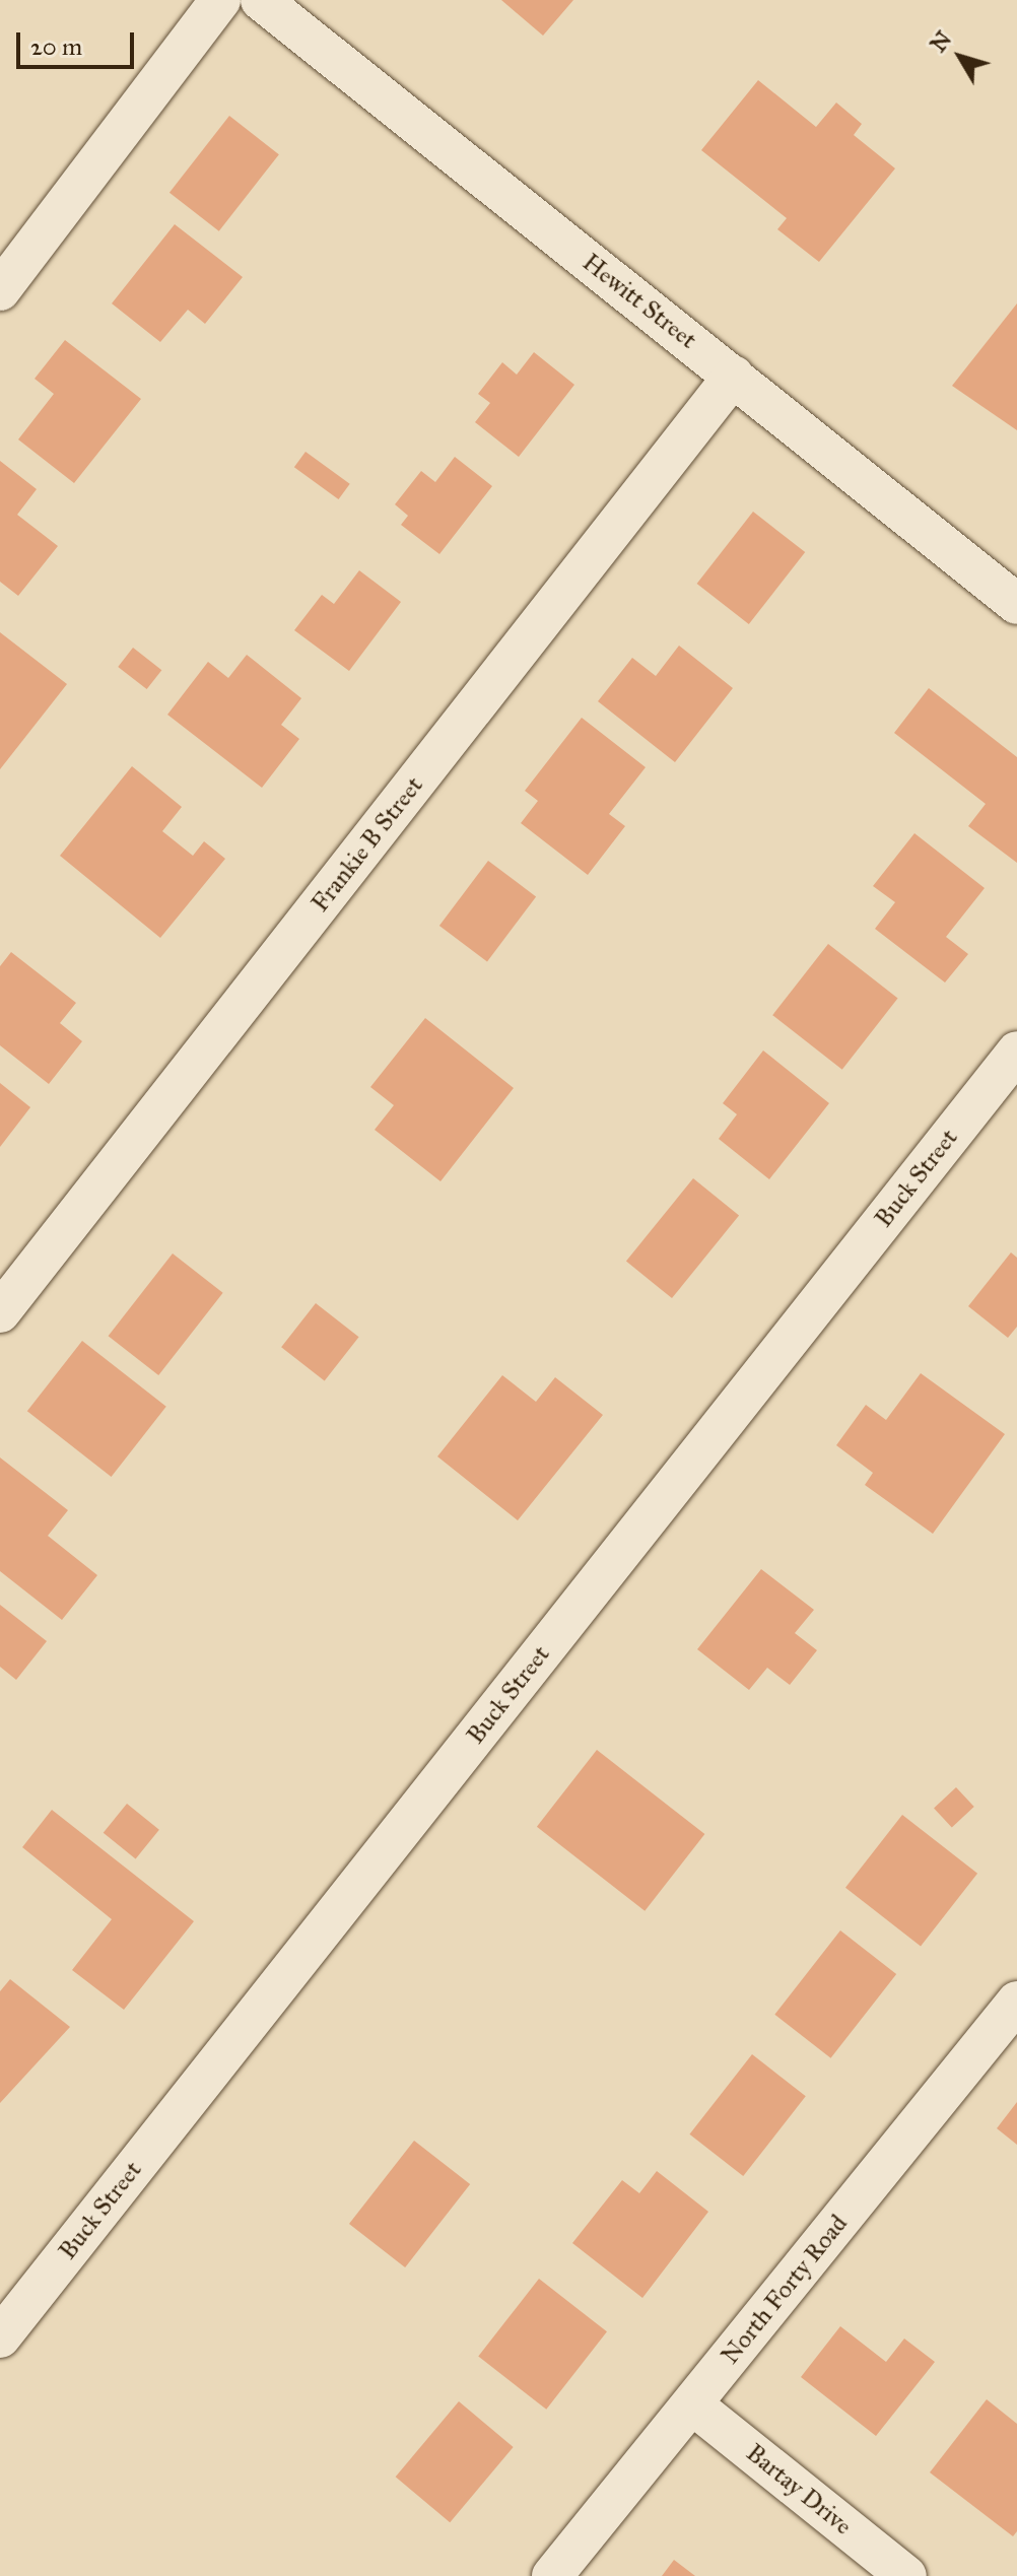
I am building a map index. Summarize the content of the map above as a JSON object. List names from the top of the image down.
{
  "streets": {
    "street": [
      "Hewitt Street",
      "Frankie B Street",
      "Buck Street",
      "North Forty Road",
      "Bartay Drive"
    ]
  },
  "crossings": [
    ["Hewitt Street", "Frankie B Street"],
    ["North Forty Road", "Bartay Drive"]
  ],
  "scale_bar": "20 m",
  "north": "top left"
}
